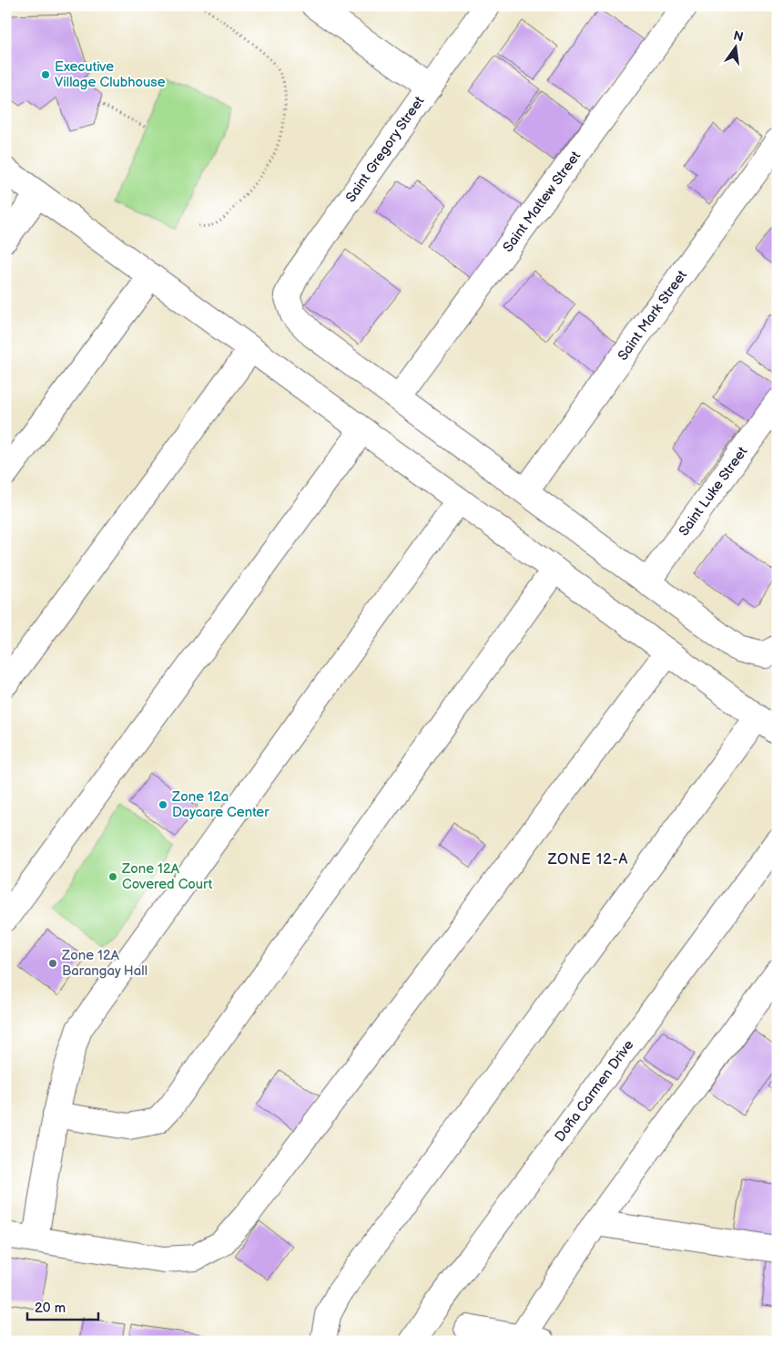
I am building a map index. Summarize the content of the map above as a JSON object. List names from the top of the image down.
{
  "streets": {
    "street": [
      "Saint Gregory Street",
      "Saint Mattew Street",
      "Saint Mark Street",
      "Saint Luke Street",
      "Doña Carmen Drive"
    ]
  },
  "crossings": [
    ["Saint Gregory Street", "Saint Mattew Street"]
  ],
  "districts": ["ZONE 12-A"],
  "places": [
    "Executive Village Clubhouse",
    "Zone 12a Daycare Center",
    "Zone 12A Covered Court",
    "Zone 12A Barangay Hall"
  ],
  "scale_bar": "20 m",
  "north": "top"
}
